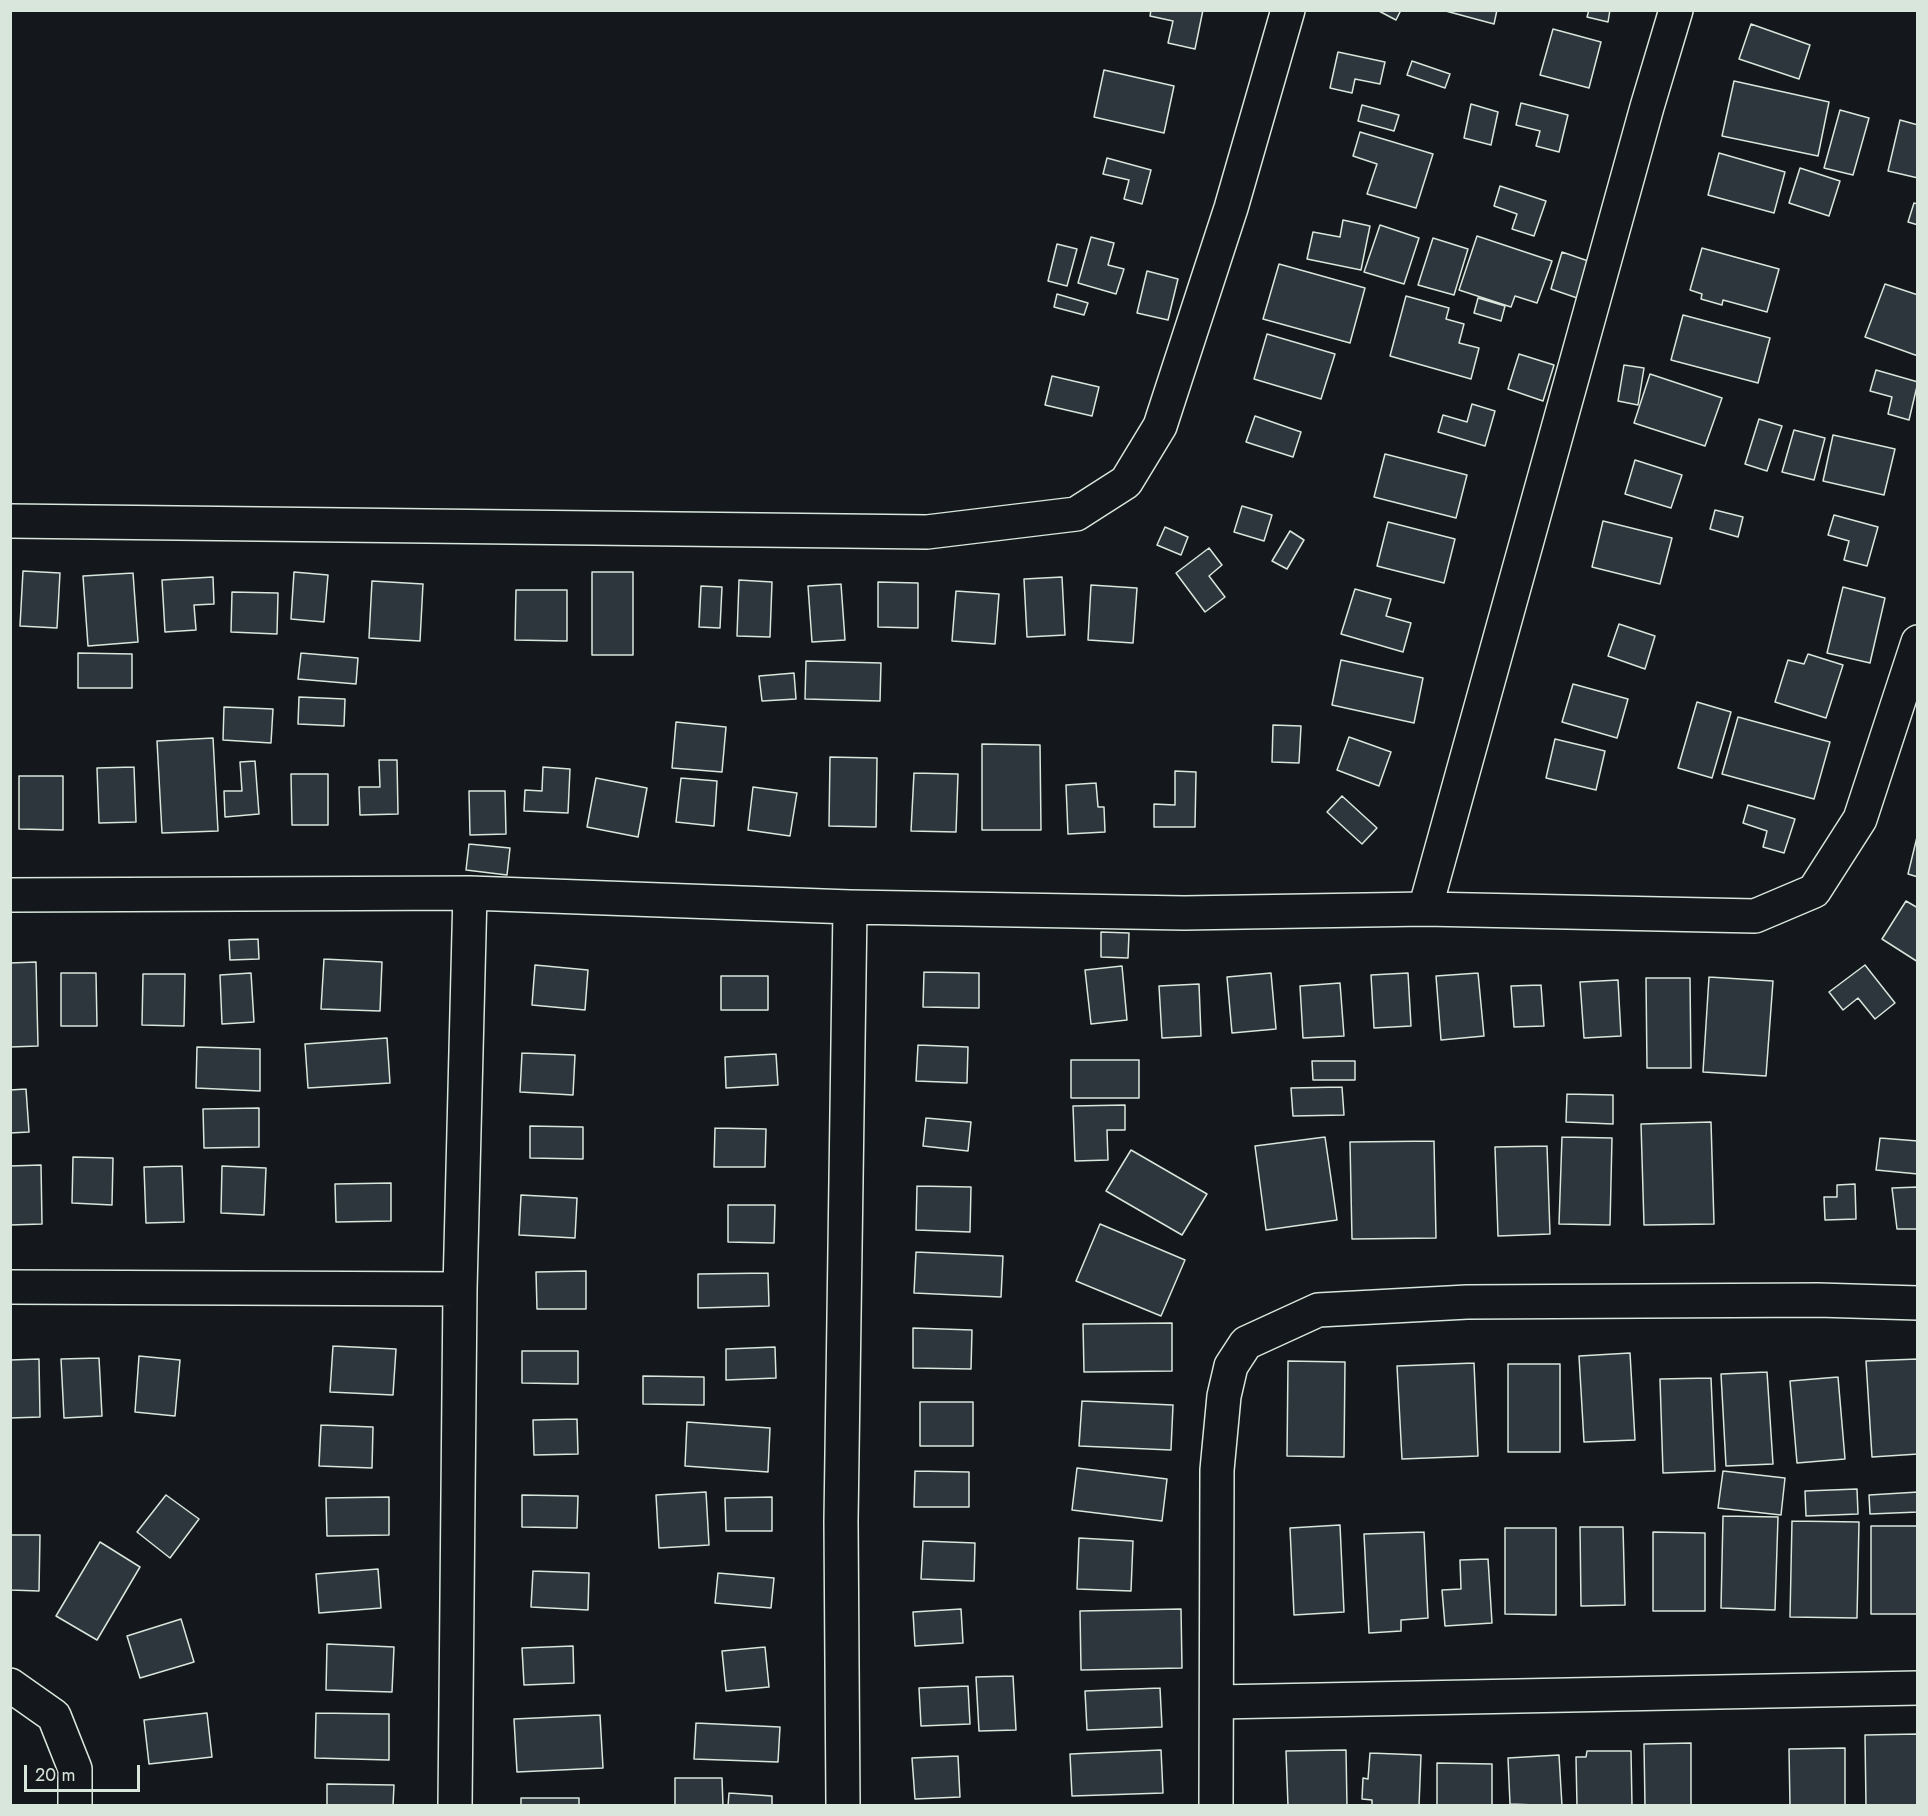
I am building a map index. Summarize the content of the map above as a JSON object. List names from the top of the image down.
{
  "scale_bar": "20 m"
}
